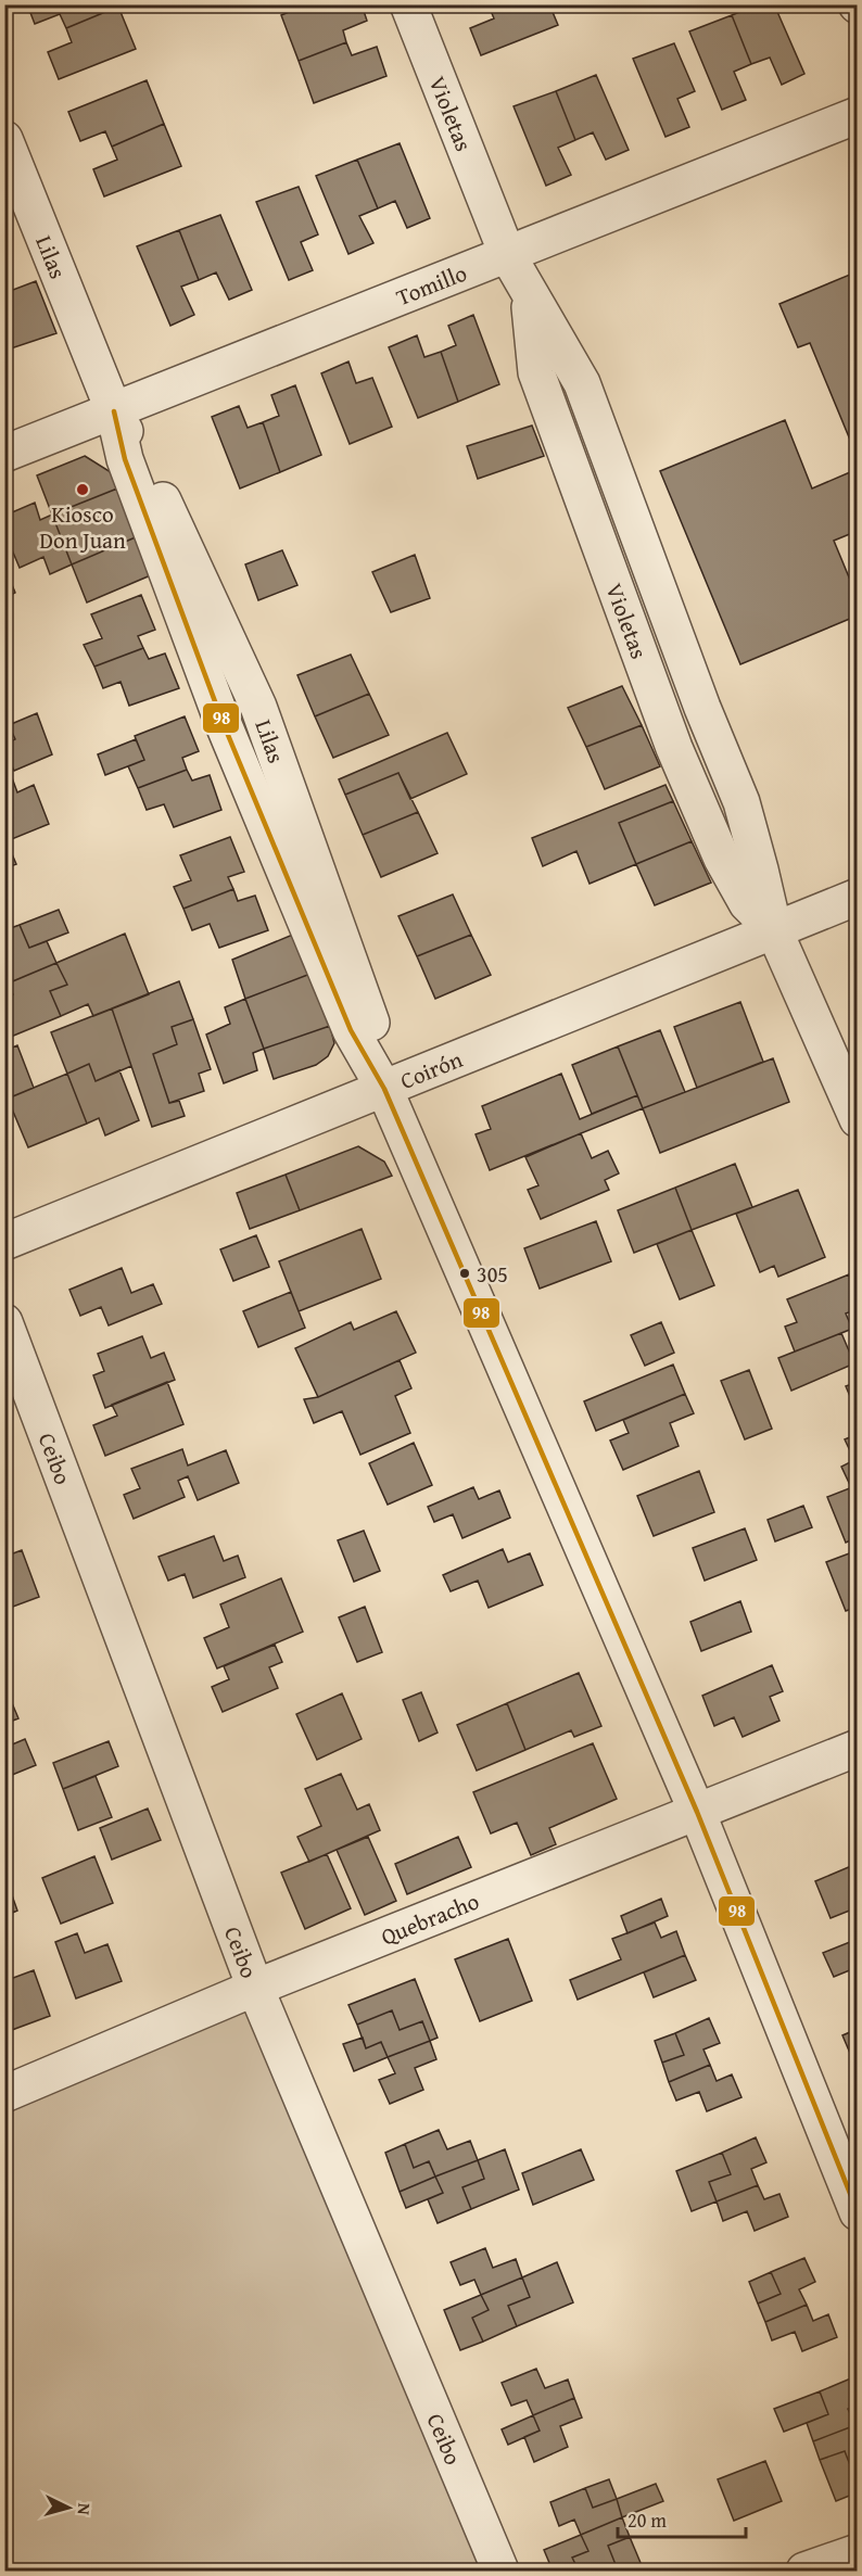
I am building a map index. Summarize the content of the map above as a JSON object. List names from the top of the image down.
{
  "streets": {
    "street": [
      "Violetas",
      "Lilas",
      "Tomillo",
      "Coirón",
      "Ceibo",
      "Quebracho"
    ]
  },
  "crossings": [
    ["Violetas", "Tomillo"],
    ["Violetas", "Coirón"],
    ["Lilas", "Tomillo"],
    ["Lilas", "Coirón"],
    ["Lilas", "Quebracho"],
    ["Ceibo", "Quebracho"]
  ],
  "places": ["Kiosco Don Juan", "305"],
  "lines": ["transit line 98"],
  "scale_bar": "20 m",
  "north": "right"
}
